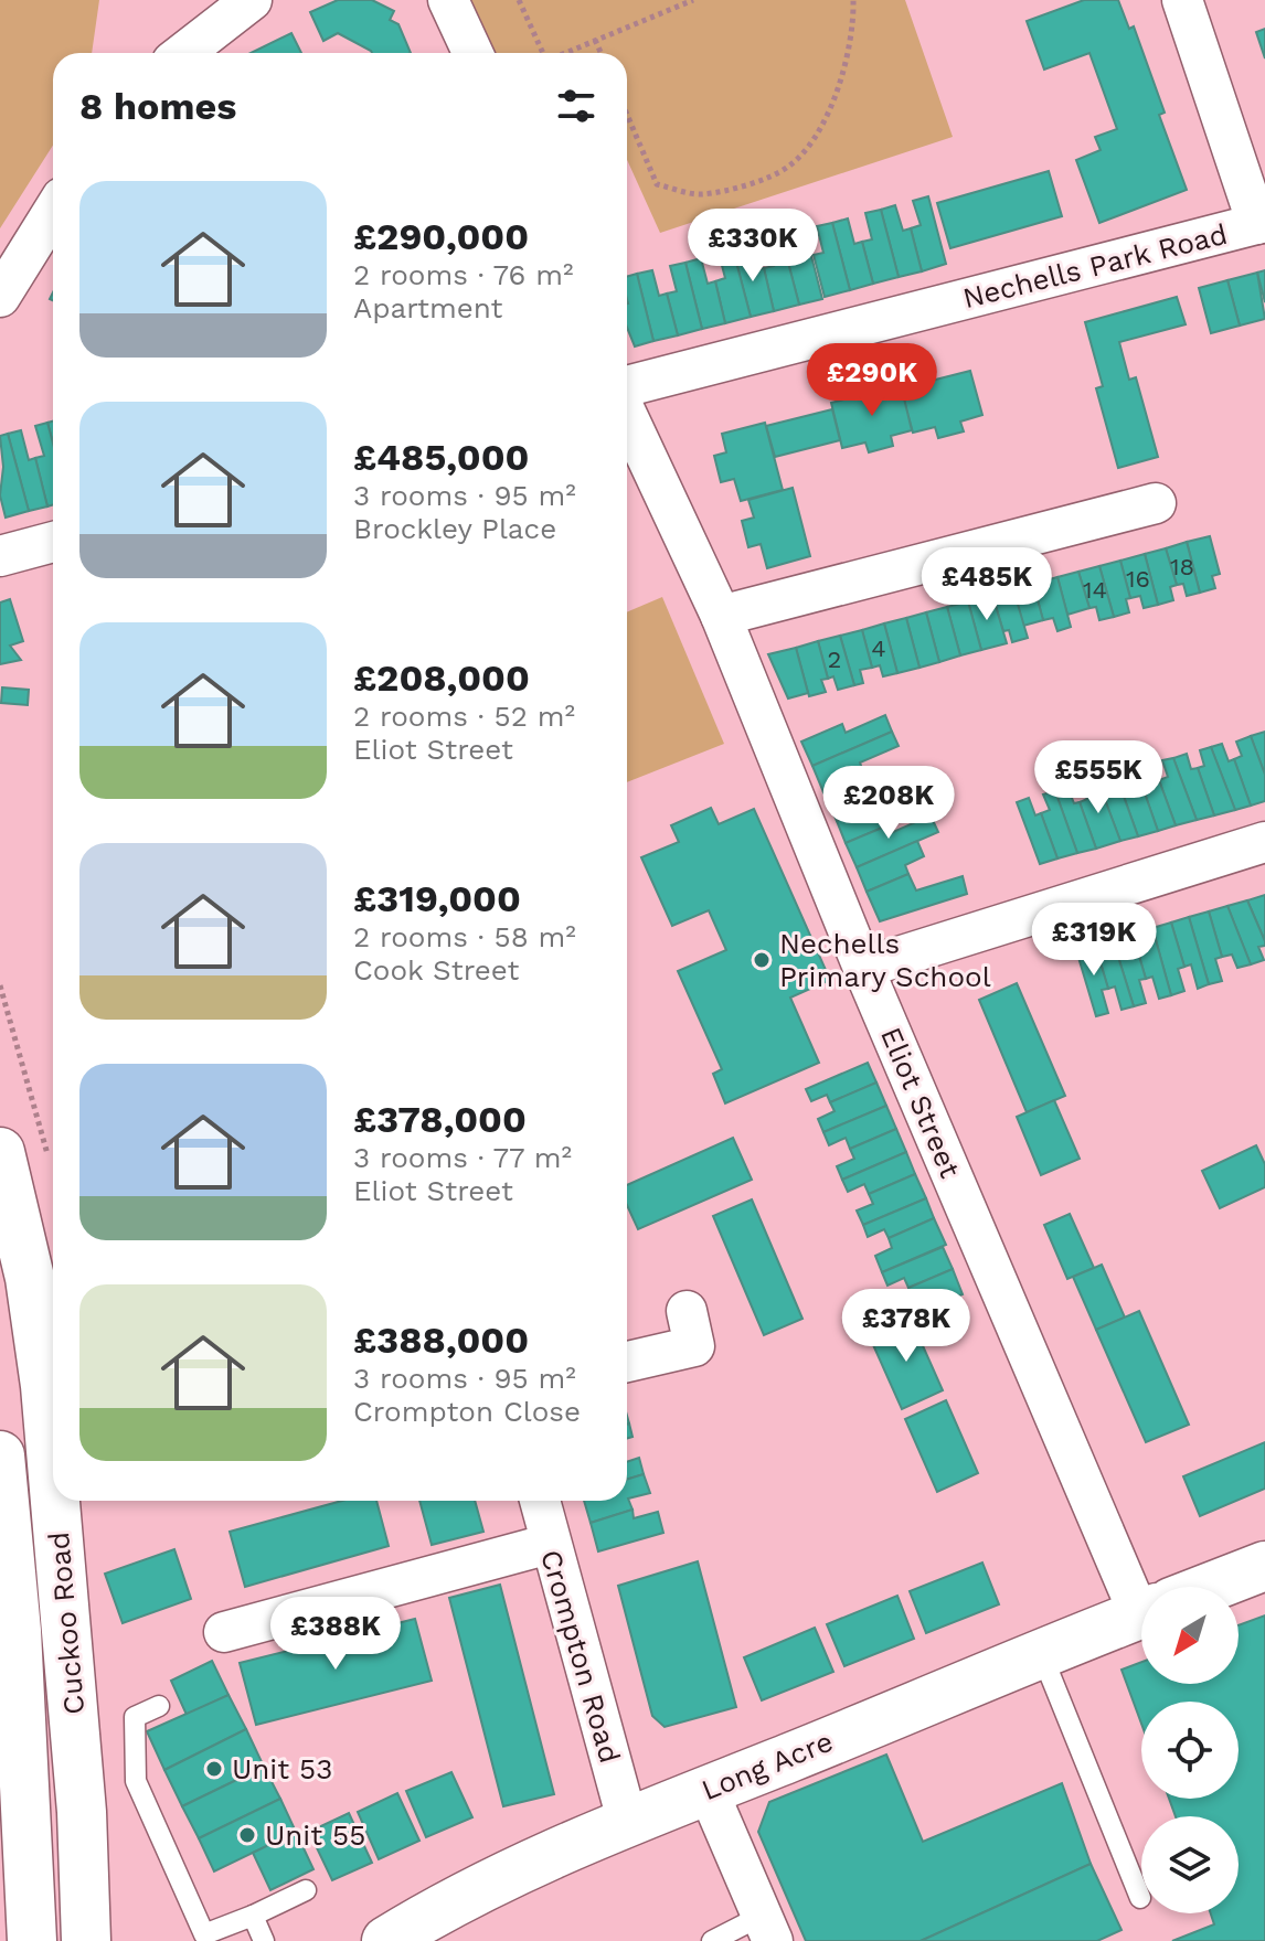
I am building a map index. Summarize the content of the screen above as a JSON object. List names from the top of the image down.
{
  "streets": {
    "main road": ["Cuckoo Road", "Long Acre"],
    "street": ["Nechells Park Road", "Eliot Street", "Crompton Road"]
  },
  "crossings": [
    ["Crompton Road", "Long Acre"]
  ],
  "places": ["Nechells Primary School", "Unit 53", "Unit 55"],
  "house_numbers": [
    "18",
    "16",
    "14",
    "4",
    "2"
  ],
  "north": "bottom left",
  "page": {
    "heading": "8 homes",
    "list": [
      {
        "name": "£290,000",
        "note": "2 rooms · 76 m² · Apartment"
      },
      {
        "name": "£485,000",
        "note": "3 rooms · 95 m² · Brockley Place"
      },
      {
        "name": "£208,000",
        "note": "2 rooms · 52 m² · Eliot Street"
      },
      {
        "name": "£319,000",
        "note": "2 rooms · 58 m² · Cook Street"
      },
      {
        "name": "£378,000",
        "note": "3 rooms · 77 m² · Eliot Street"
      },
      {
        "name": "£388,000",
        "note": "3 rooms · 95 m² · Crompton Close"
      }
    ],
    "price": [
      "£330K",
      "£290K",
      "£485K",
      "£555K",
      "£208K",
      "£319K",
      "£378K",
      "£388K"
    ]
  }
}
